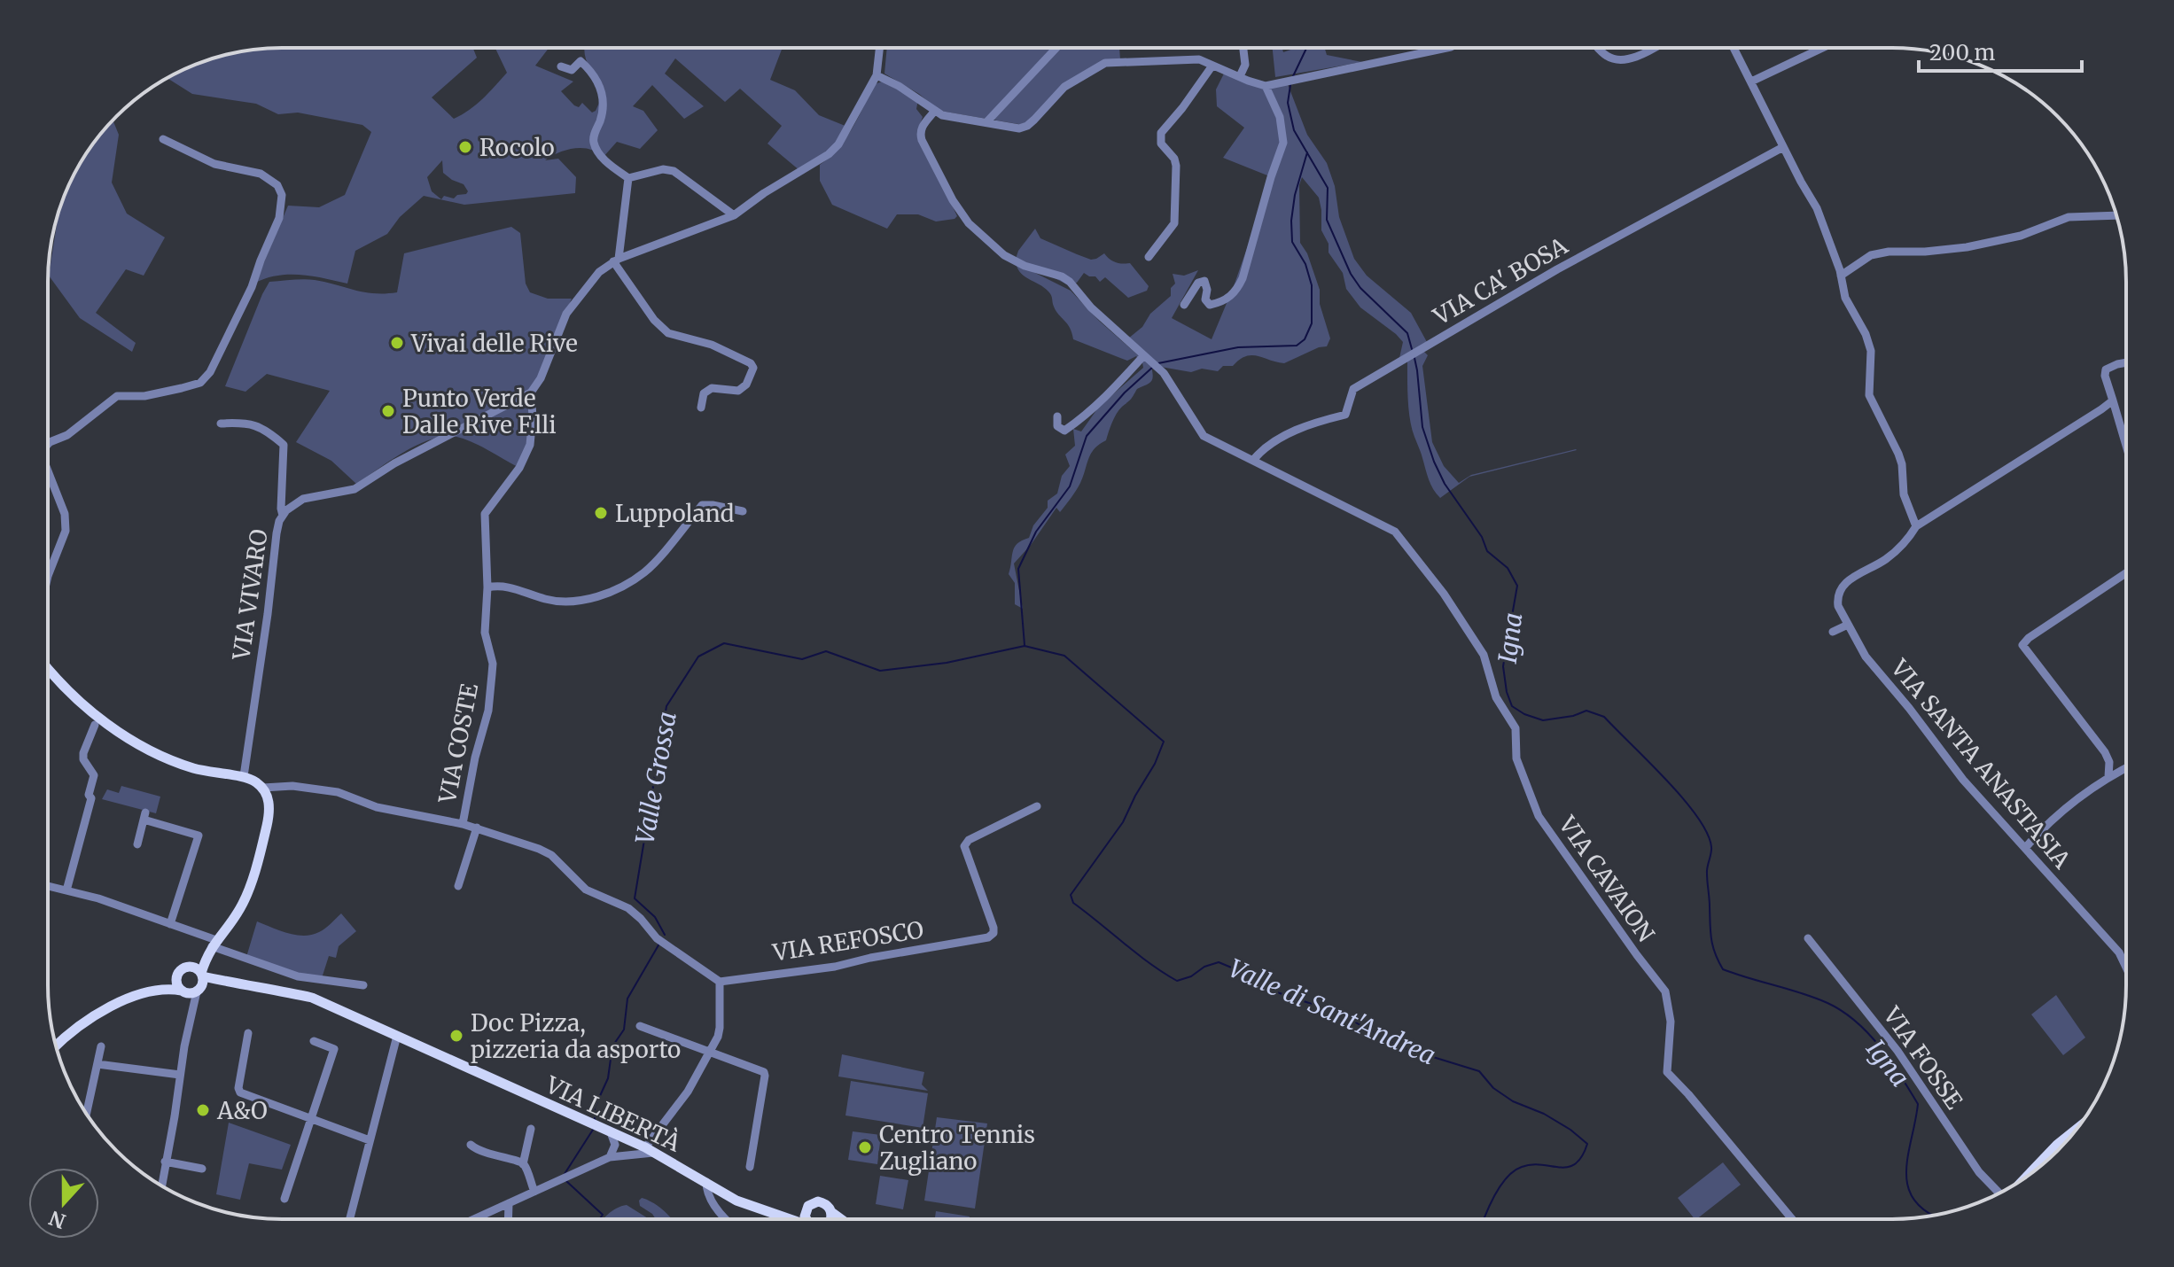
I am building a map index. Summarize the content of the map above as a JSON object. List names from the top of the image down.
{
  "streets": {
    "main road": ["VIA LIBERTÀ"],
    "street": [
      "VIA CA' BOSA",
      "VIA VIVARO",
      "VIA COSTE",
      "VIA SANTA ANASTASIA",
      "VIA CAVAION",
      "VIA REFOSCO",
      "VIA FOSSE"
    ]
  },
  "crossings": [
    ["VIA CA' BOSA", "VIA CAVAION"],
    ["VIA VIVARO", "VIA COSTE"]
  ],
  "water": ["Igna", "Valle Grossa", "Valle di Sant'Andrea"],
  "places": [
    "Rocolo",
    "Vivai delle Rive",
    "Punto Verde Dalle Rive F.lli",
    "Luppoland",
    "Doc Pizza, pizzeria da asporto",
    "A&O",
    "Centro Tennis Zugliano"
  ],
  "scale_bar": "200 m",
  "north": "bottom"
}
